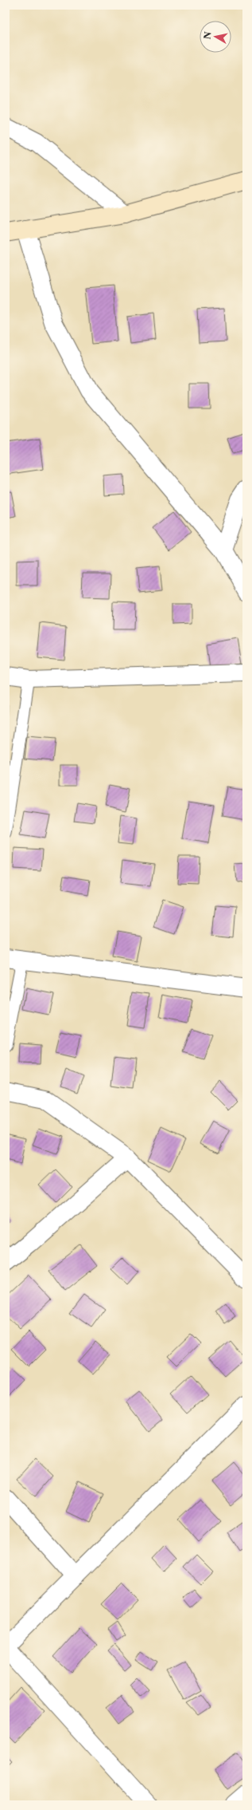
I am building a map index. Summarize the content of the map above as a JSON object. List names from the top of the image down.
{
  "north": "left"
}
